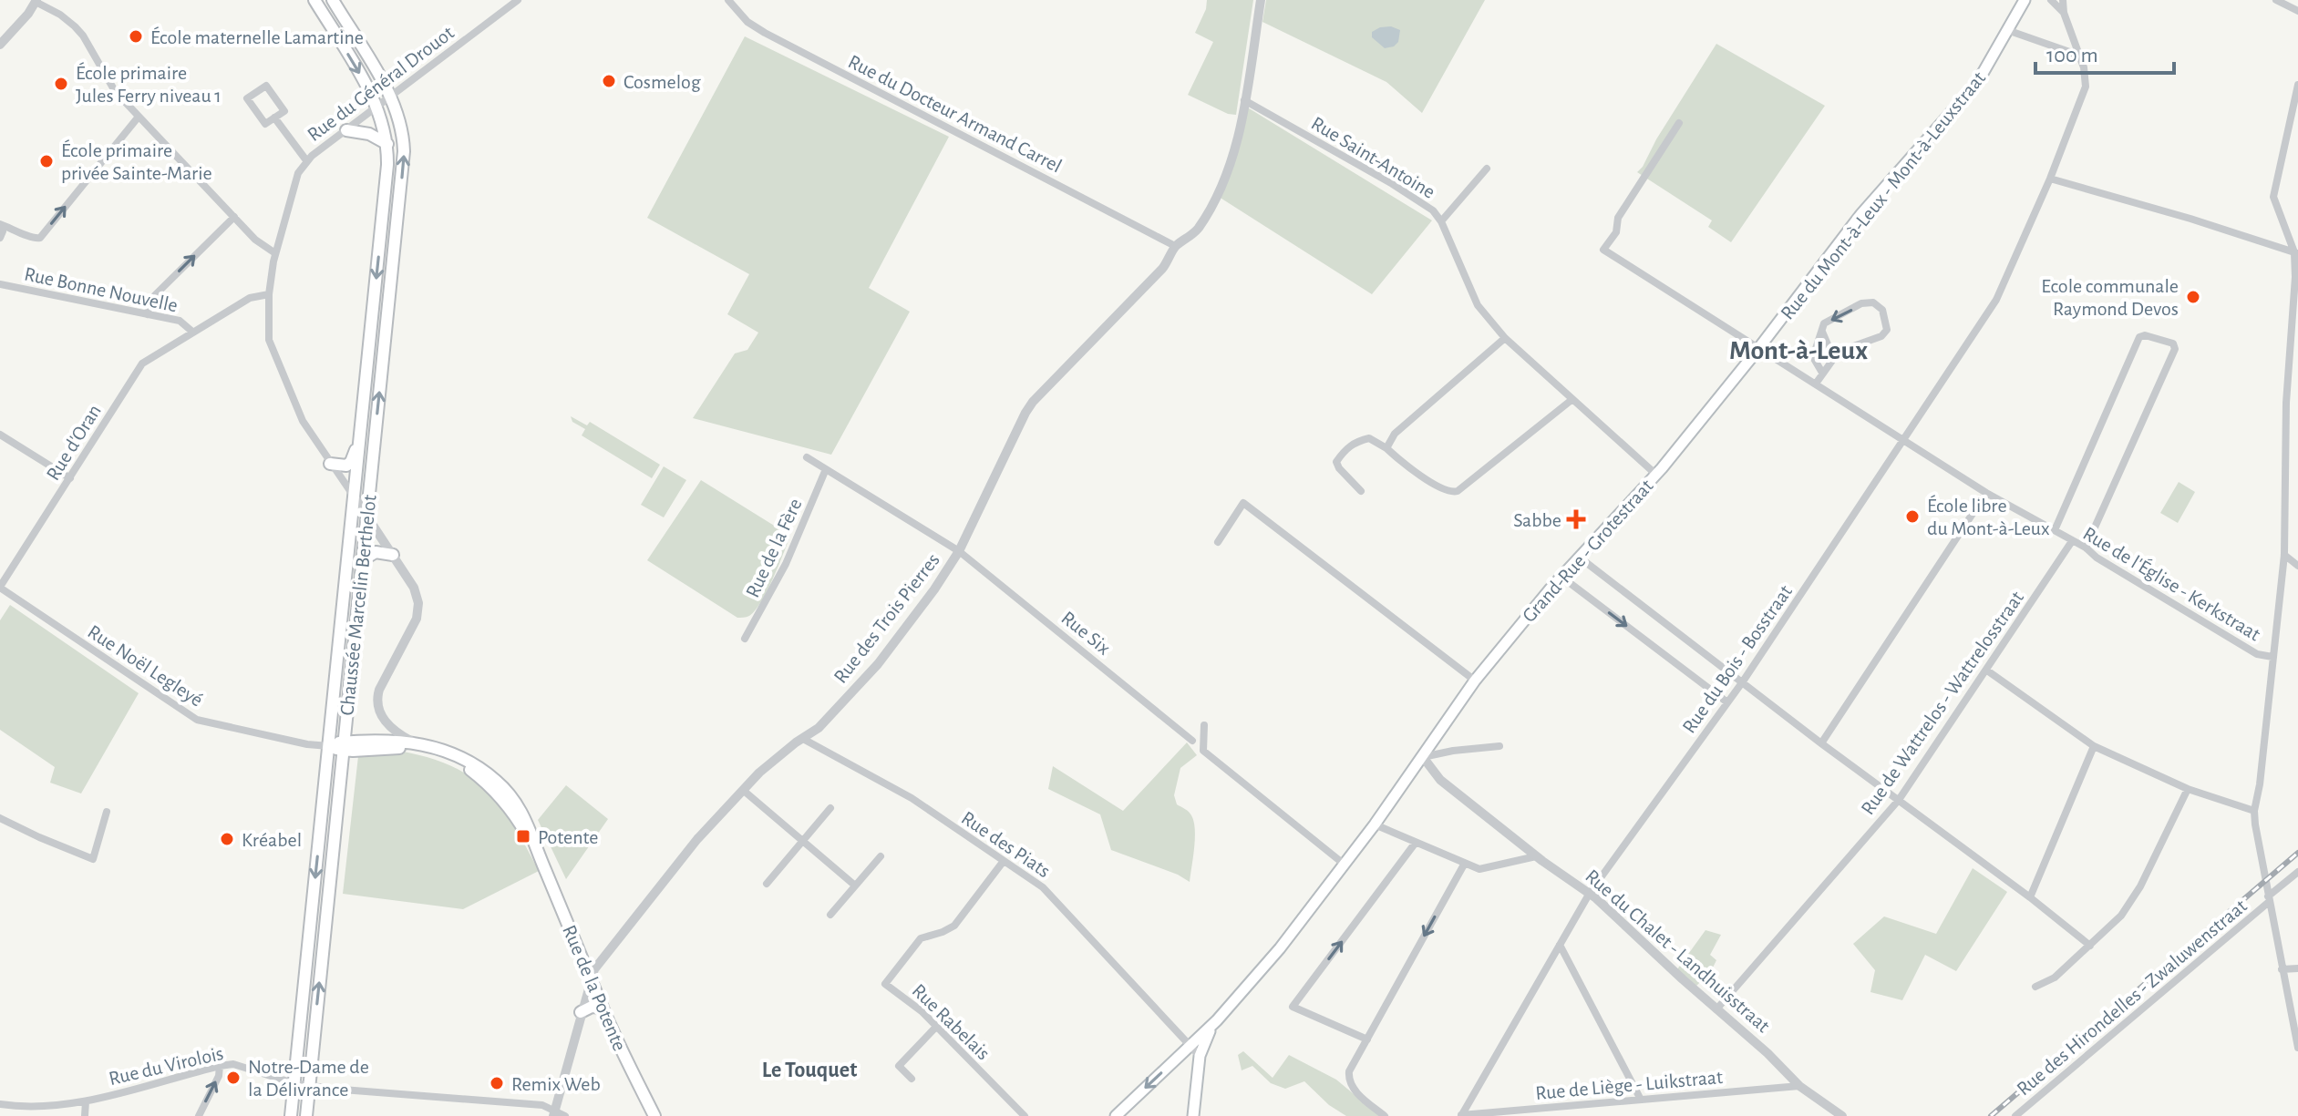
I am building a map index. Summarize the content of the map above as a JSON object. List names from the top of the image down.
{
  "streets": {
    "main road": [
      "Rue du Mont-à-Leux - Mont-à-Leuxstraat",
      "Grand-Rue - Grotestraat",
      "Chaussée Marcelin Berthelot",
      "Rue de la Potente"
    ],
    "street": [
      "Rue du Général Drouot",
      "Rue du Docteur Armand Carrel",
      "Rue Saint-Antoine",
      "Rue Bonne Nouvelle",
      "Rue d'Oran",
      "Rue de la Fère",
      "Rue de l'Église - Kerkstraat",
      "Rue des Trois Pierres",
      "Rue Six",
      "Rue du Bois - Bosstraat",
      "Rue Noël Legleyé",
      "Rue de Wattrelos - Wattrelosstraat",
      "Rue des Piats",
      "Rue du Chalet - Landhuisstraat",
      "Rue des Hirondelles - Zwaluwenstraat",
      "Rue Rabelais",
      "Rue du Virolois",
      "Rue de Liège - Luikstraat"
    ]
  },
  "crossings": [
    ["Rue du Général Drouot", "Chaussée Marcelin Berthelot"],
    ["Rue du Général Drouot", "Rue de la Potente"],
    ["Rue du Docteur Armand Carrel", "Rue des Trois Pierres"],
    ["Rue Saint-Antoine", "Grand-Rue - Grotestraat"],
    ["Rue Saint-Antoine", "Rue des Trois Pierres"],
    ["Rue du Mont-à-Leux - Mont-à-Leuxstraat", "Grand-Rue - Grotestraat"],
    ["Rue du Mont-à-Leux - Mont-à-Leuxstraat", "Rue de l'Église - Kerkstraat"],
    ["Rue Bonne Nouvelle", "Rue d'Oran"],
    ["Rue Bonne Nouvelle", "Rue de la Potente"],
    ["Rue d'Oran", "Rue Noël Legleyé"],
    ["Grand-Rue - Grotestraat", "Rue de l'Église - Kerkstraat"],
    ["Grand-Rue - Grotestraat", "Rue du Chalet - Landhuisstraat"],
    ["Rue de l'Église - Kerkstraat", "Rue du Bois - Bosstraat"],
    ["Rue de l'Église - Kerkstraat", "Rue de Wattrelos - Wattrelosstraat"],
    ["Chaussée Marcelin Berthelot", "Rue Noël Legleyé"],
    ["Chaussée Marcelin Berthelot", "Rue de la Potente"],
    ["Chaussée Marcelin Berthelot", "Rue du Virolois"],
    ["Rue des Trois Pierres", "Rue Six"],
    ["Rue des Trois Pierres", "Rue des Piats"],
    ["Rue des Trois Pierres", "Rue de la Potente"],
    ["Rue des Trois Pierres", "Rue du Virolois"],
    ["Rue du Bois - Bosstraat", "Rue du Chalet - Landhuisstraat"],
    ["Rue du Bois - Bosstraat", "Rue de Liège - Luikstraat"],
    ["Rue Noël Legleyé", "Rue de la Potente"],
    ["Rue de Wattrelos - Wattrelosstraat", "Rue du Chalet - Landhuisstraat"],
    ["Rue des Piats", "Rue Rabelais"],
    ["Rue du Chalet - Landhuisstraat", "Rue de Liège - Luikstraat"]
  ],
  "districts": ["Mont-à-Leux", "Le Touquet"],
  "places": {
    "other": [
      "École maternelle Lamartine",
      "Cosmelog",
      "École primaire Jules Ferry niveau 1",
      "École primaire privée Sainte-Marie",
      "Ecole communale Raymond Devos",
      "École libre du Mont-à-Leux",
      "Kréabel",
      "Notre-Dame de la Délivrance",
      "Remix Web"
    ],
    "health": ["Sabbe"],
    "transit": ["Potente"]
  },
  "scale_bar": "100 m"
}
